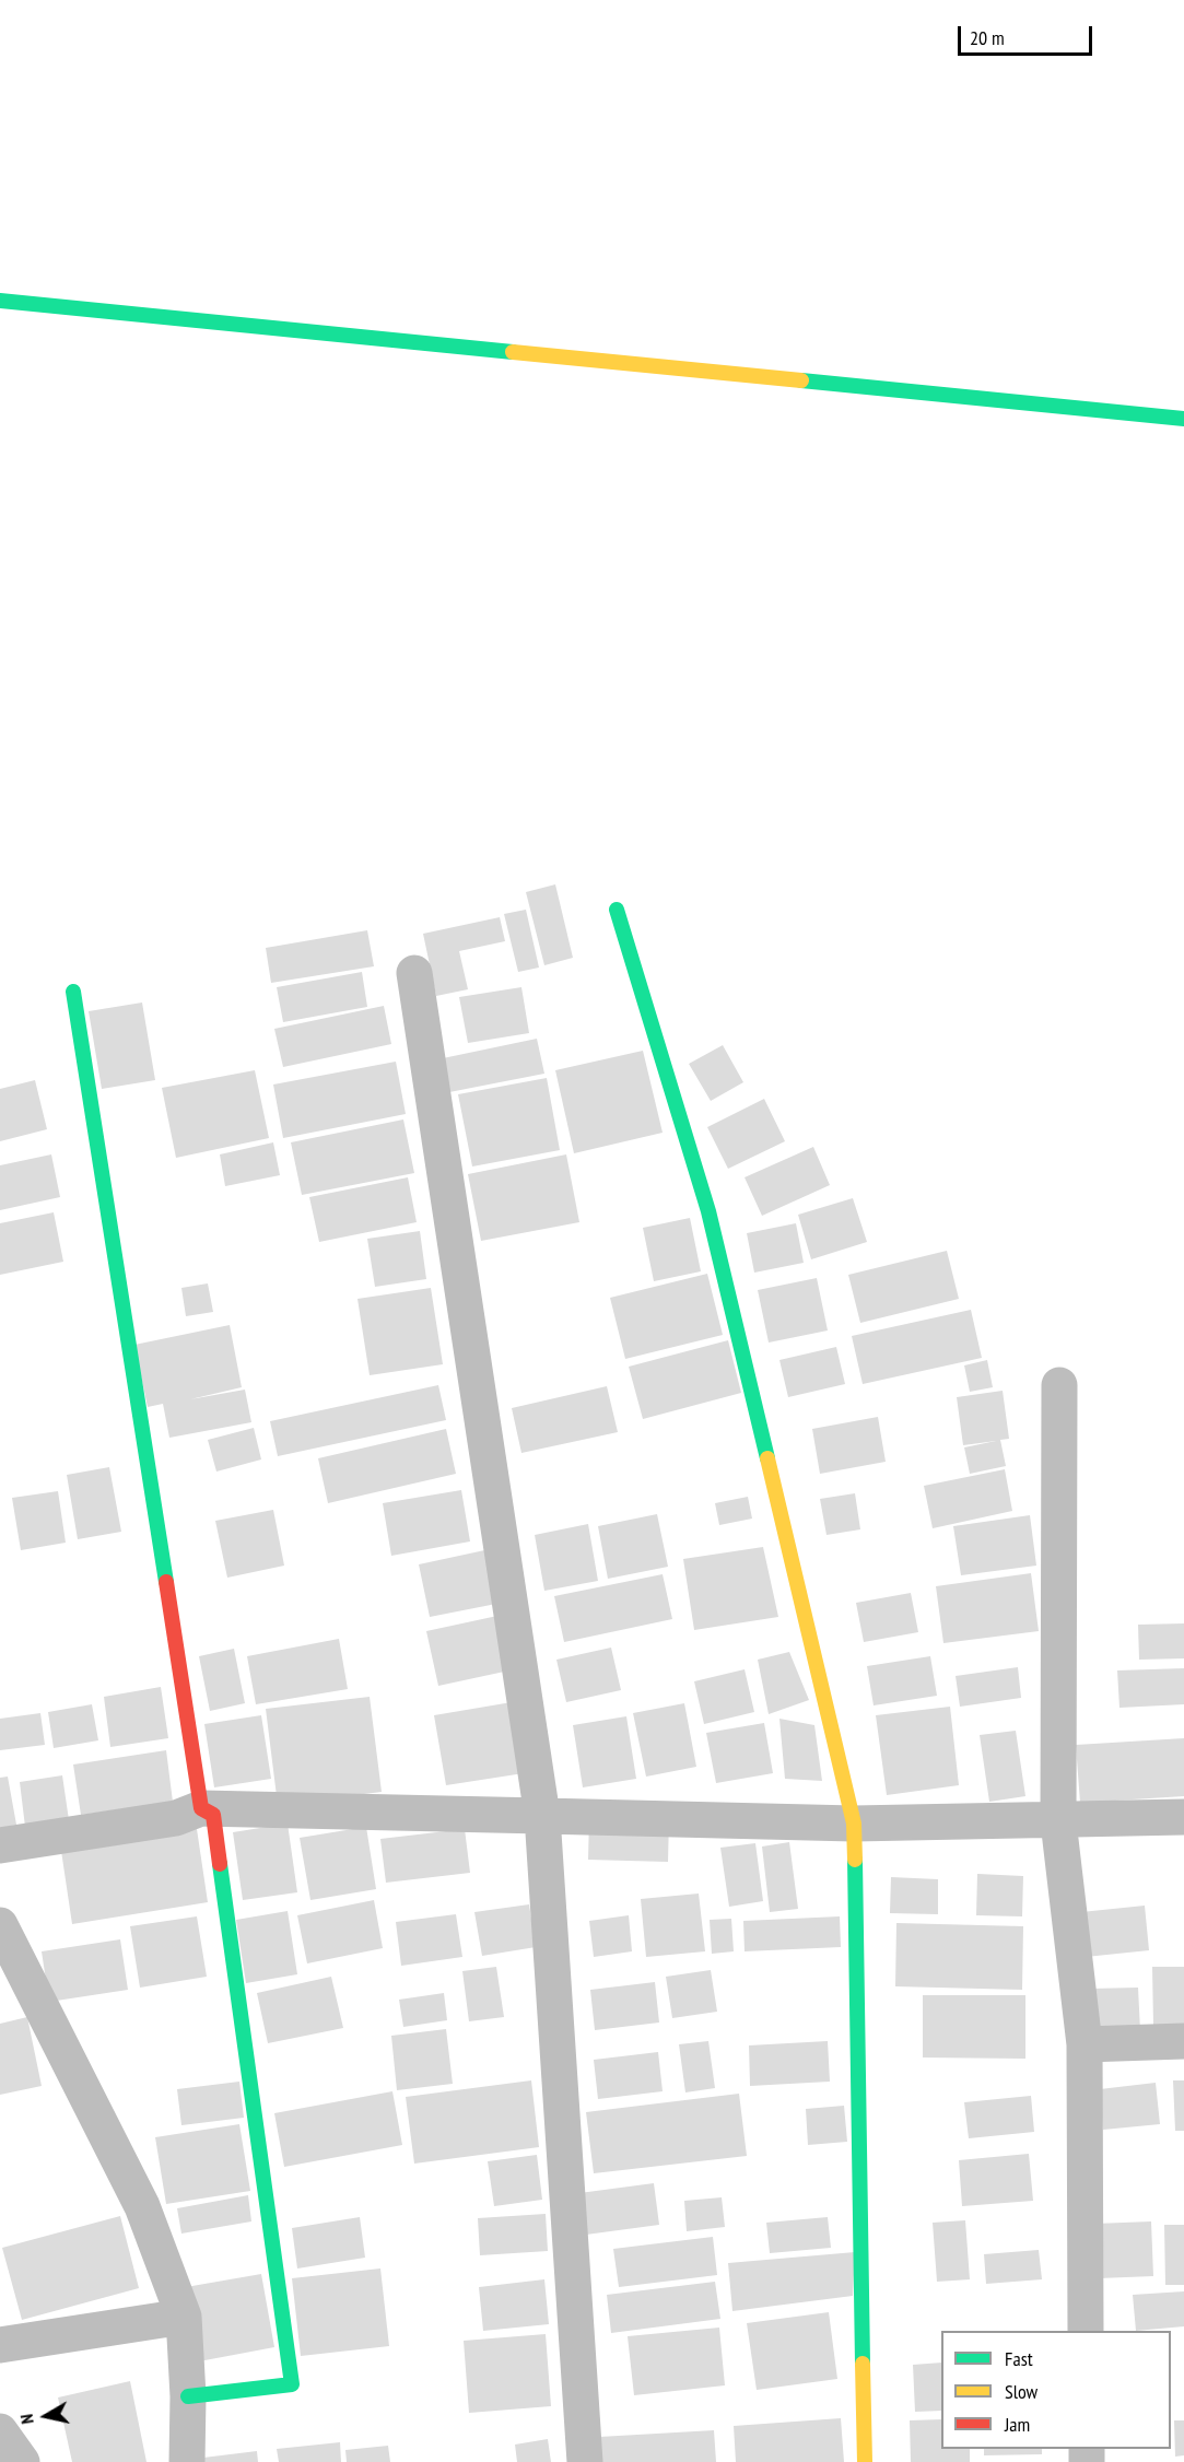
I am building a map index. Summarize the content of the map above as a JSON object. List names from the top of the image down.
{
  "legend": ["Fast", "Slow", "Jam"],
  "scale_bar": "20 m",
  "north": "left"
}
